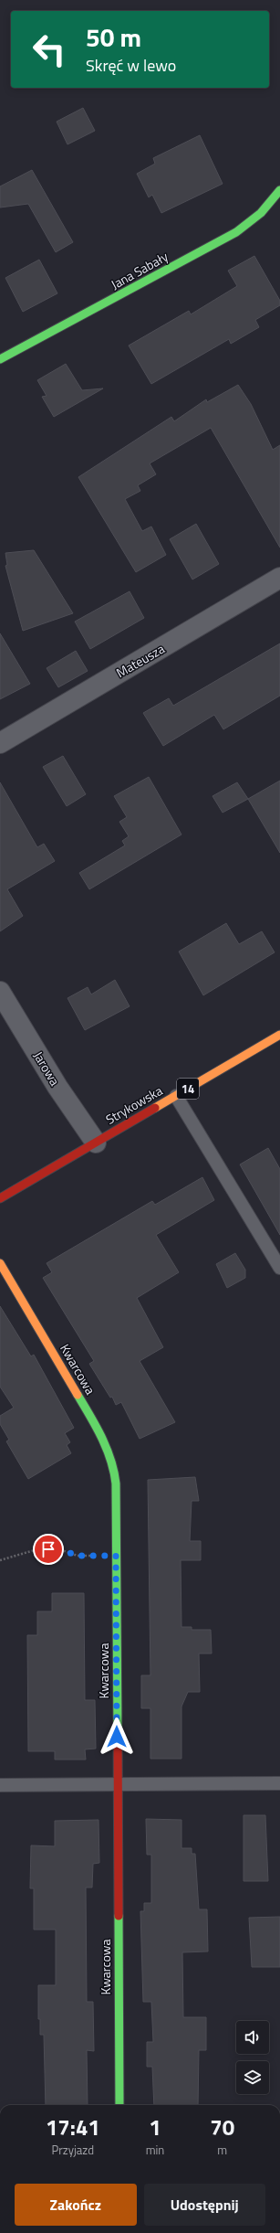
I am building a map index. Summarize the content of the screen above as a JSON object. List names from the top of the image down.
{
  "streets": {
    "street": [
      "Jana Sabały",
      "Mateusza",
      "Jarowa",
      "14",
      "Strykowska",
      "Kwarcowa"
    ]
  },
  "crossings": [
    ["Jarowa", "Strykowska"]
  ],
  "page": {
    "turn": ["50 m", "Skręć w lewo"],
    "eta": [
      "17:41",
      "Przyjazd",
      "1",
      "min",
      "70",
      "m"
    ],
    "buttons": ["Zakończ", "Udostępnij"]
  }
}
